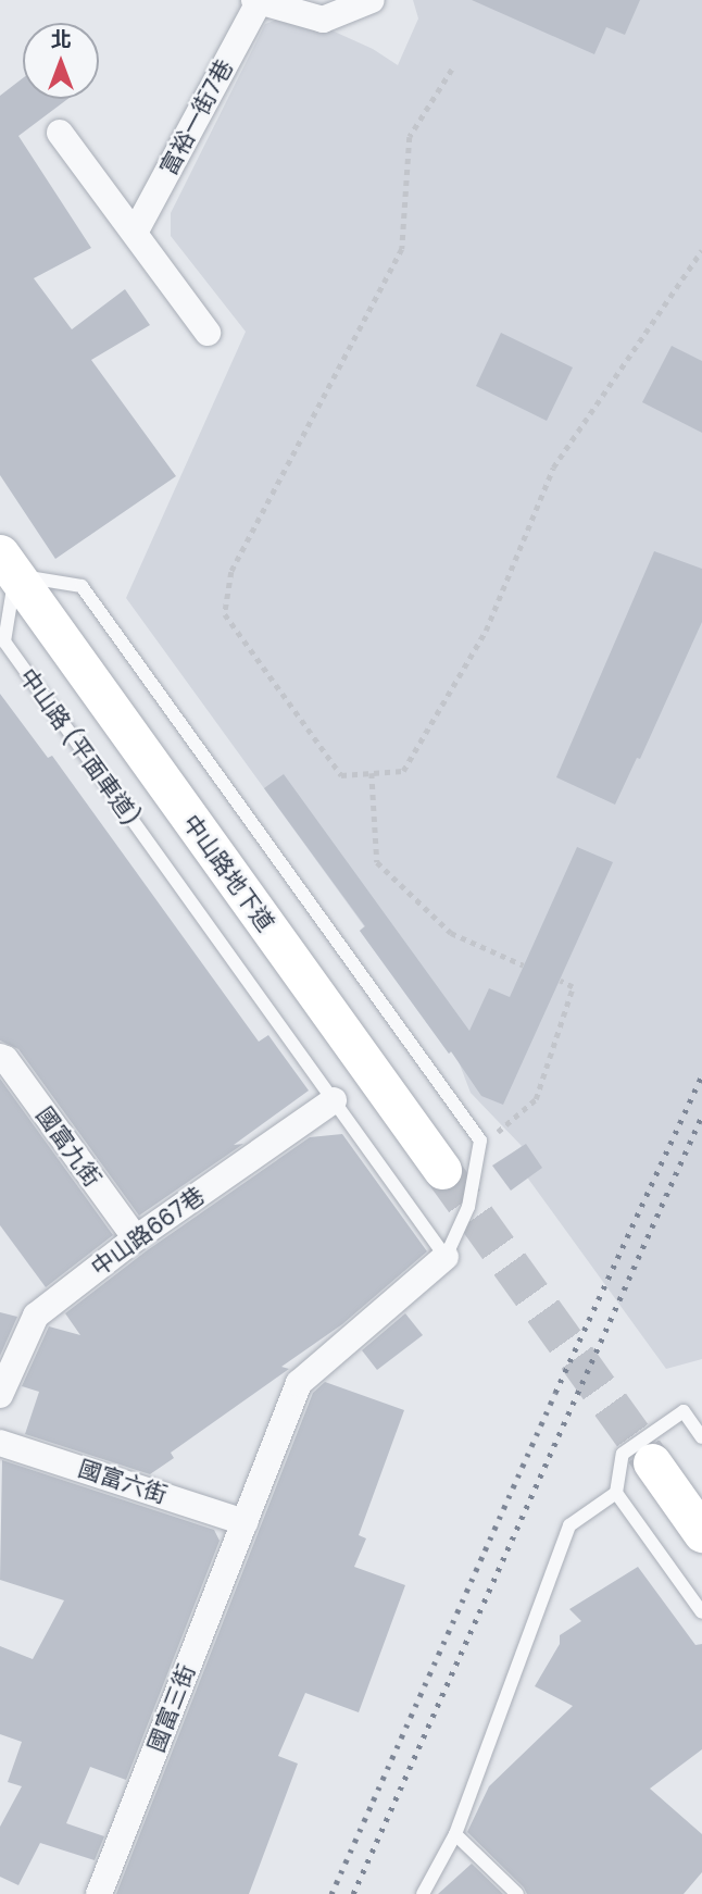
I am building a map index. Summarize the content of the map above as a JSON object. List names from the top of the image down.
{
  "streets": {
    "street": [
      "富裕一街7巷",
      "中山路地下道",
      "國富九街",
      "中山路667巷",
      "國富六街",
      "國富三街"
    ],
    "lane": ["中山路 (平面車道)"]
  },
  "crossings": [
    ["中山路 (平面車道)", "中山路地下道"],
    ["中山路 (平面車道)", "中山路667巷"],
    ["中山路 (平面車道)", "國富三街"],
    ["國富九街", "中山路667巷"],
    ["國富六街", "國富三街"]
  ],
  "north": "top"
}
